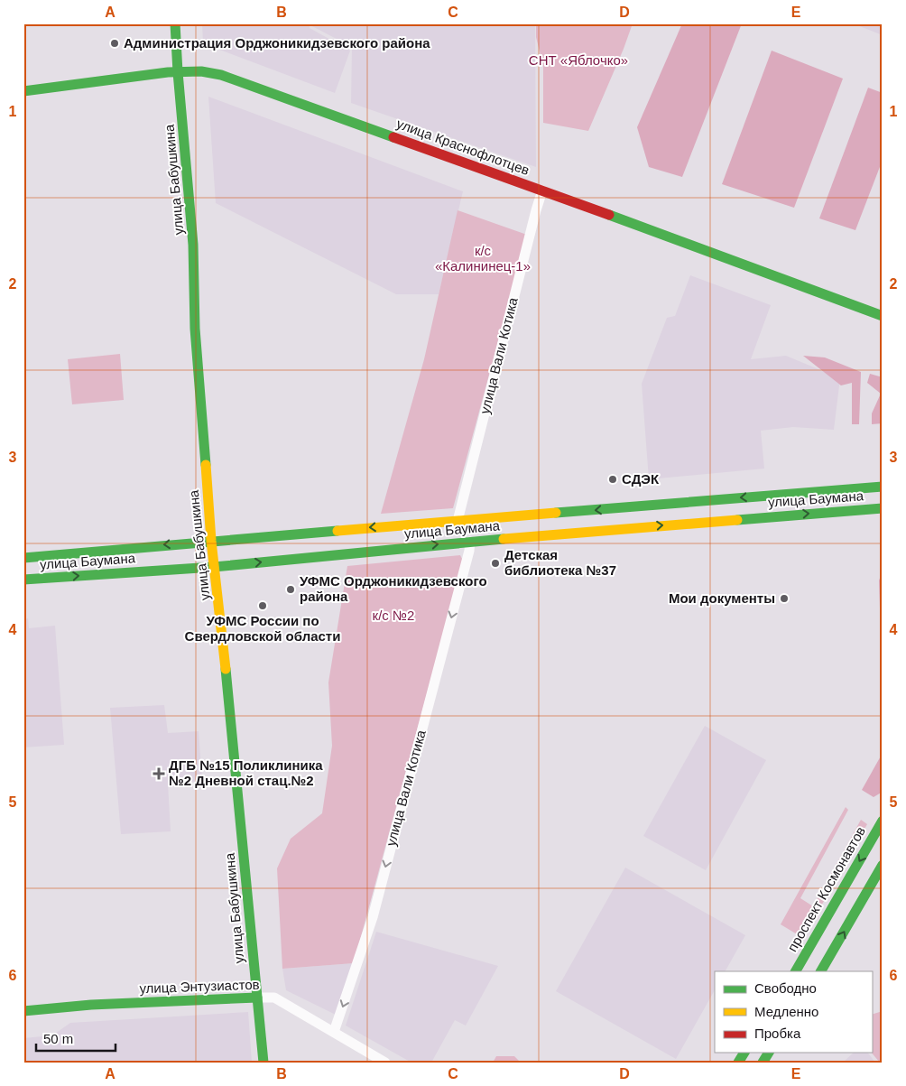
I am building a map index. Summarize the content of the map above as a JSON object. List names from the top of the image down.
{
  "streets": {
    "street": [
      "улица Краснофлотцев",
      "улица Бабушкина",
      "улица Вали Котика",
      "улица Баумана",
      "проспект Космонавтов",
      "улица Энтузиастов"
    ]
  },
  "crossings": [
    ["улица Краснофлотцев", "улица Бабушкина"],
    ["улица Краснофлотцев", "улица Вали Котика"],
    ["улица Бабушкина", "улица Баумана"],
    ["улица Бабушкина", "улица Энтузиастов"],
    ["улица Вали Котика", "улица Баумана"],
    ["улица Вали Котика", "улица Энтузиастов"]
  ],
  "one_way": ["улица Вали Котика"],
  "parks": ["СНТ «Яблочко»", "к/с «Калининец-1»", "к/с №2"],
  "places": {
    "other": [
      "Администрация Орджоникидзевского района",
      "СДЭК",
      "Детская библиотека №37",
      "УФМС Орджоникидзевского района",
      "Мои документы",
      "УФМС России по Свердловской области"
    ],
    "health": ["ДГБ №15 Поликлиника №2 Дневной стац.№2"]
  },
  "legend": ["Свободно", "Медленно", "Пробка"],
  "scale_bar": "50 m",
  "grid": {
    "columns": [
      "A",
      "B",
      "C",
      "D",
      "E"
    ],
    "rows": [
      "1",
      "2",
      "3",
      "4",
      "5",
      "6"
    ]
  }
}
